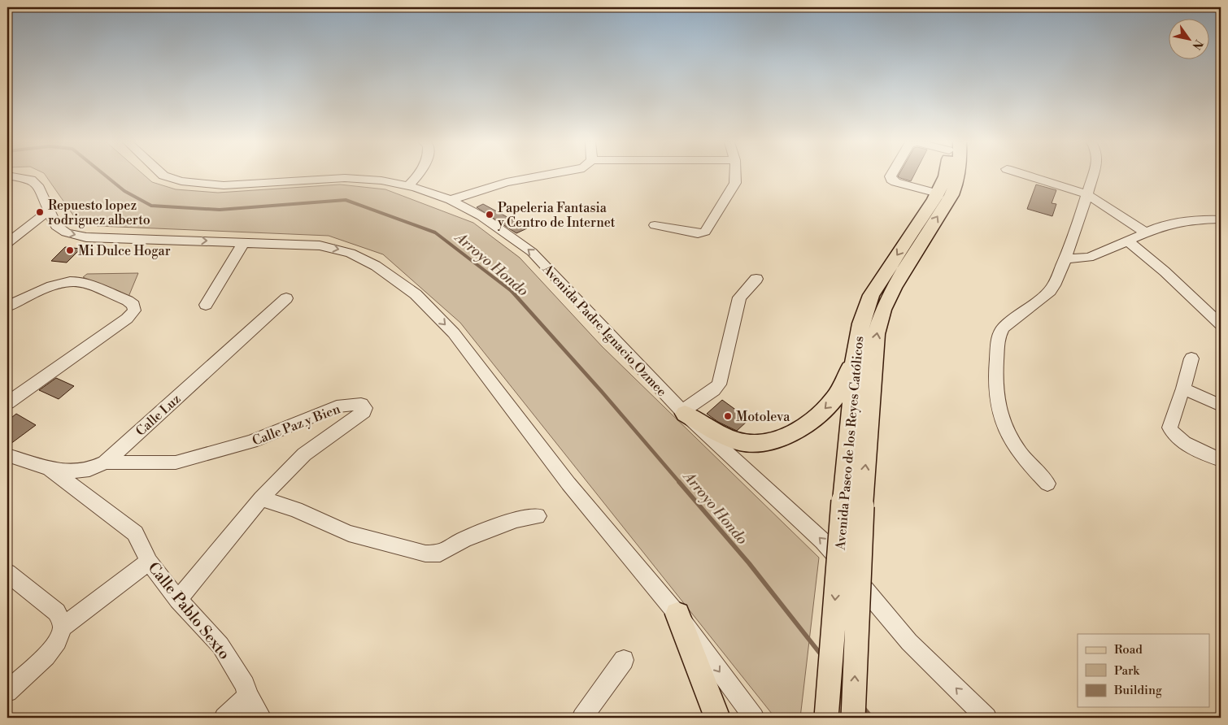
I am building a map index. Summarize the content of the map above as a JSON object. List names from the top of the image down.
{
  "streets": {
    "main road": ["Avenida Paseo de los Reyes Católicos"],
    "street": [
      "Avenida Padre Ignacio Ozmee",
      "Calle Luz",
      "Calle Paz y Bien",
      "Calle Pablo Sexto"
    ]
  },
  "crossings": [
    ["Calle Luz", "Calle Paz y Bien"],
    ["Calle Luz", "Calle Pablo Sexto"],
    ["Calle Paz y Bien", "Calle Pablo Sexto"]
  ],
  "one_way": ["Avenida Padre Ignacio Ozmee"],
  "water": ["Arroyo Hondo"],
  "places": [
    "Repuesto lopez rodriguez alberto",
    "Papeleria Fantasia y Centro de Internet",
    "Mi Dulce Hogar",
    "Motoleva"
  ],
  "legend": ["Road", "Park", "Building"],
  "north": "bottom right"
}
